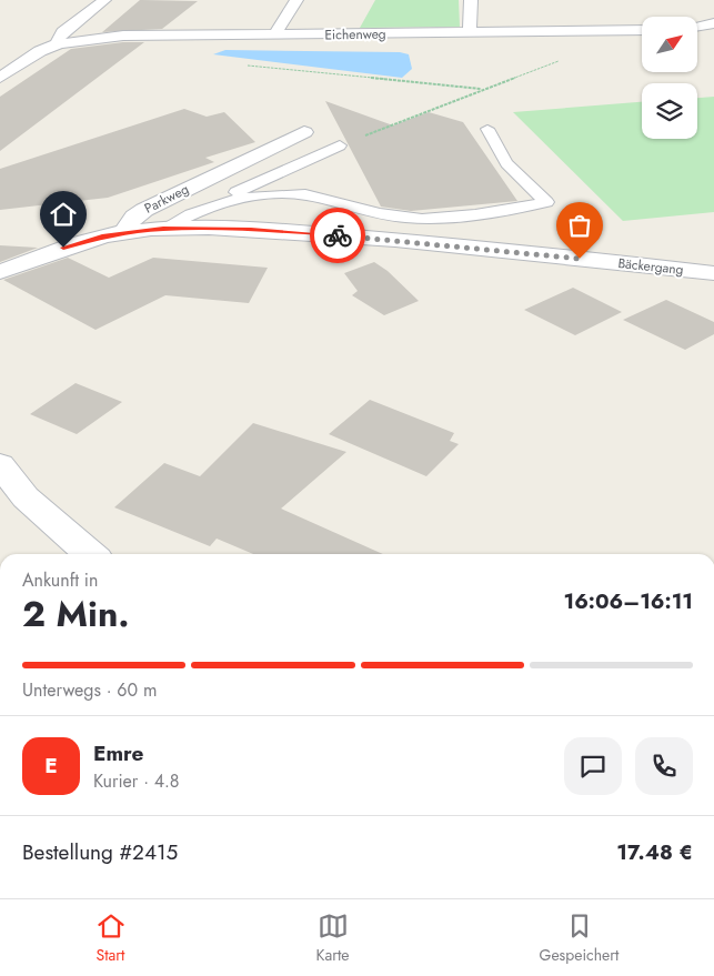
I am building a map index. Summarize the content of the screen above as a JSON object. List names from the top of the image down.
{
  "streets": {
    "street": ["Eichenweg", "Parkweg", "Bäckergang"]
  },
  "crossings": [
    ["Parkweg", "Bäckergang"]
  ],
  "north": "top right",
  "page": {
    "heading": ["2 Min.", "Ankunft in", "16:06–16:11"],
    "panel": [
      "Emre",
      "Kurier · 4.8",
      "Bestellung #2415",
      "17.48 €"
    ],
    "bar": "Unterwegs · 60 m",
    "round": "E",
    "tabs": ["Start", "Karte", "Gespeichert"]
  }
}
